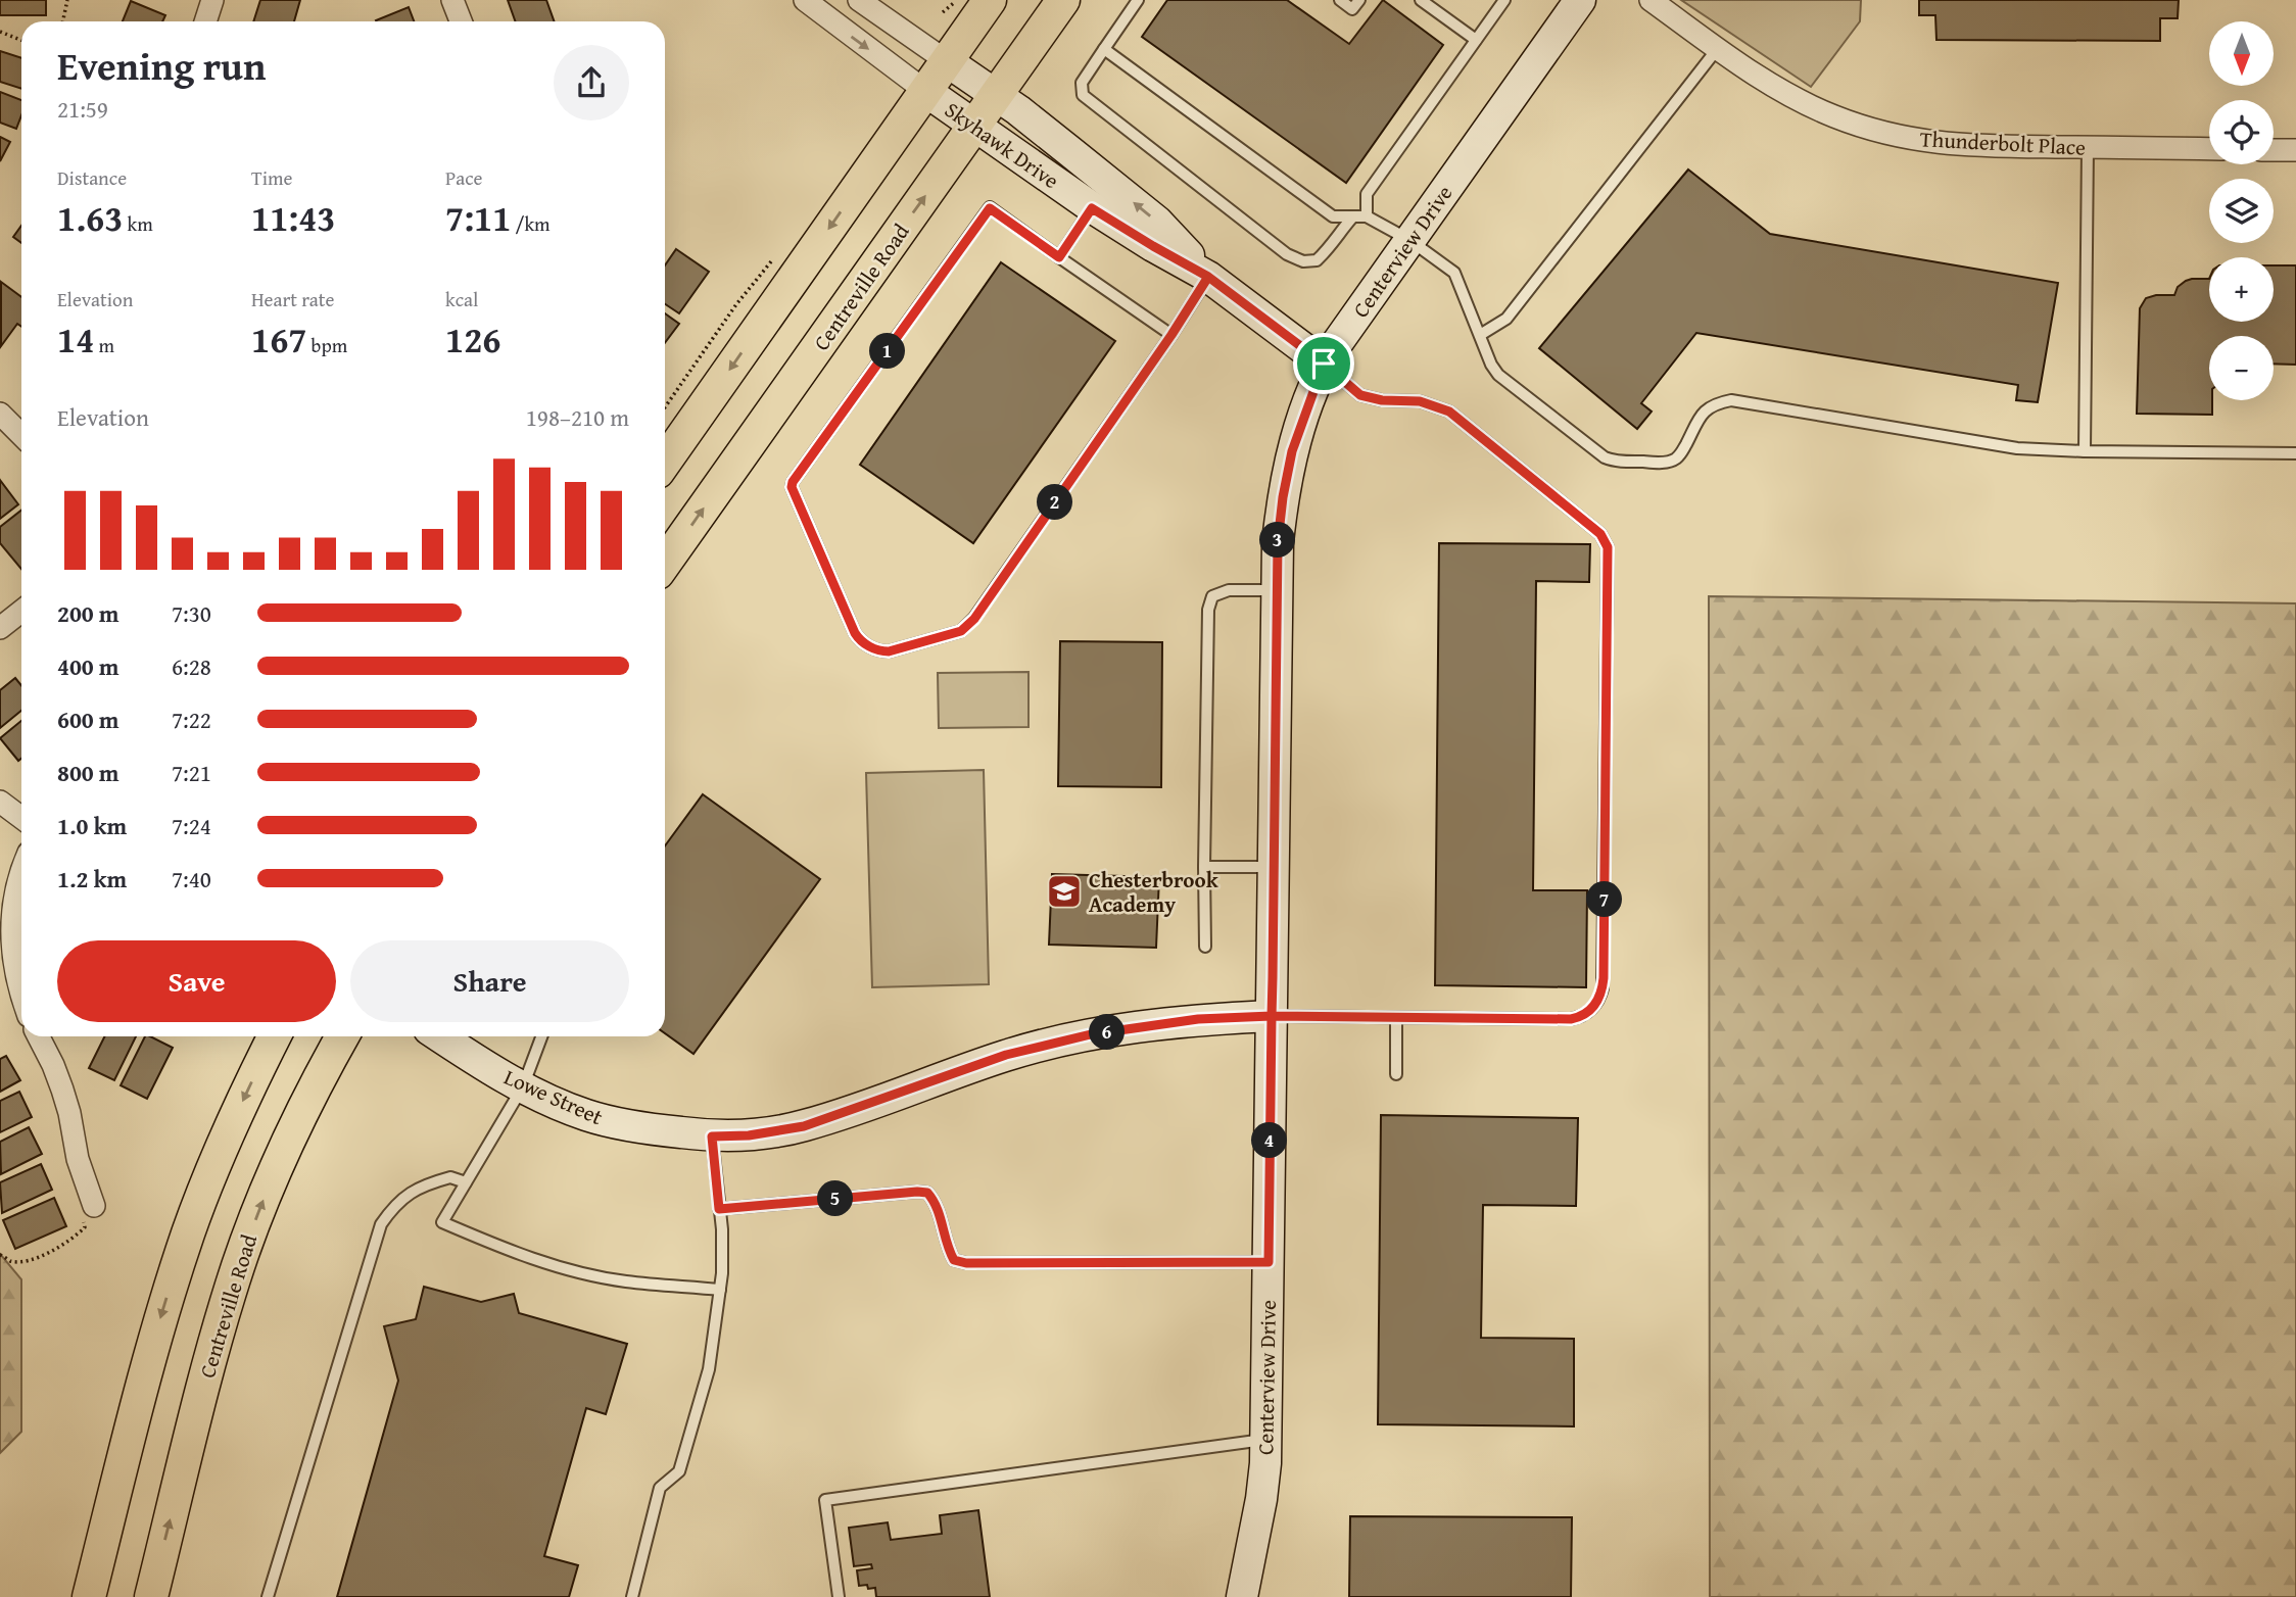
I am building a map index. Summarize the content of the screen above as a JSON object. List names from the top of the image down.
{
  "streets": {
    "main road": ["Centreville Road"],
    "street": [
      "Thunderbolt Place",
      "Skyhawk Drive",
      "Centerview Drive",
      "Lowe Street"
    ]
  },
  "crossings": [
    ["Skyhawk Drive", "Centerview Drive"],
    ["Skyhawk Drive", "Centreville Road"],
    ["Centerview Drive", "Lowe Street"]
  ],
  "places": {
    "school or university": ["Chesterbrook Academy"]
  },
  "north": "bottom",
  "page": {
    "map_buttons": ["+", "−"],
    "heading": ["Evening run", "21:59"],
    "stats": [
      ["Distance", "1.63 km"],
      ["Time", "11:43"],
      ["Pace", "7:11 /km"],
      ["Elevation", "14 m"],
      ["Heart rate", "167 bpm"],
      ["kcal", "126"]
    ],
    "pins": [
      "1",
      "2",
      "3",
      "7",
      "6",
      "4",
      "5"
    ],
    "chart": ["Elevation", "198–210 m"],
    "list": [
      {
        "name": "200 m",
        "note": "7:30"
      },
      {
        "name": "400 m",
        "note": "6:28"
      },
      {
        "name": "600 m",
        "note": "7:22"
      },
      {
        "name": "800 m",
        "note": "7:21"
      },
      {
        "name": "1.0 km",
        "note": "7:24"
      },
      {
        "name": "1.2 km",
        "note": "7:40"
      }
    ],
    "buttons": ["Save", "Share"]
  }
}
